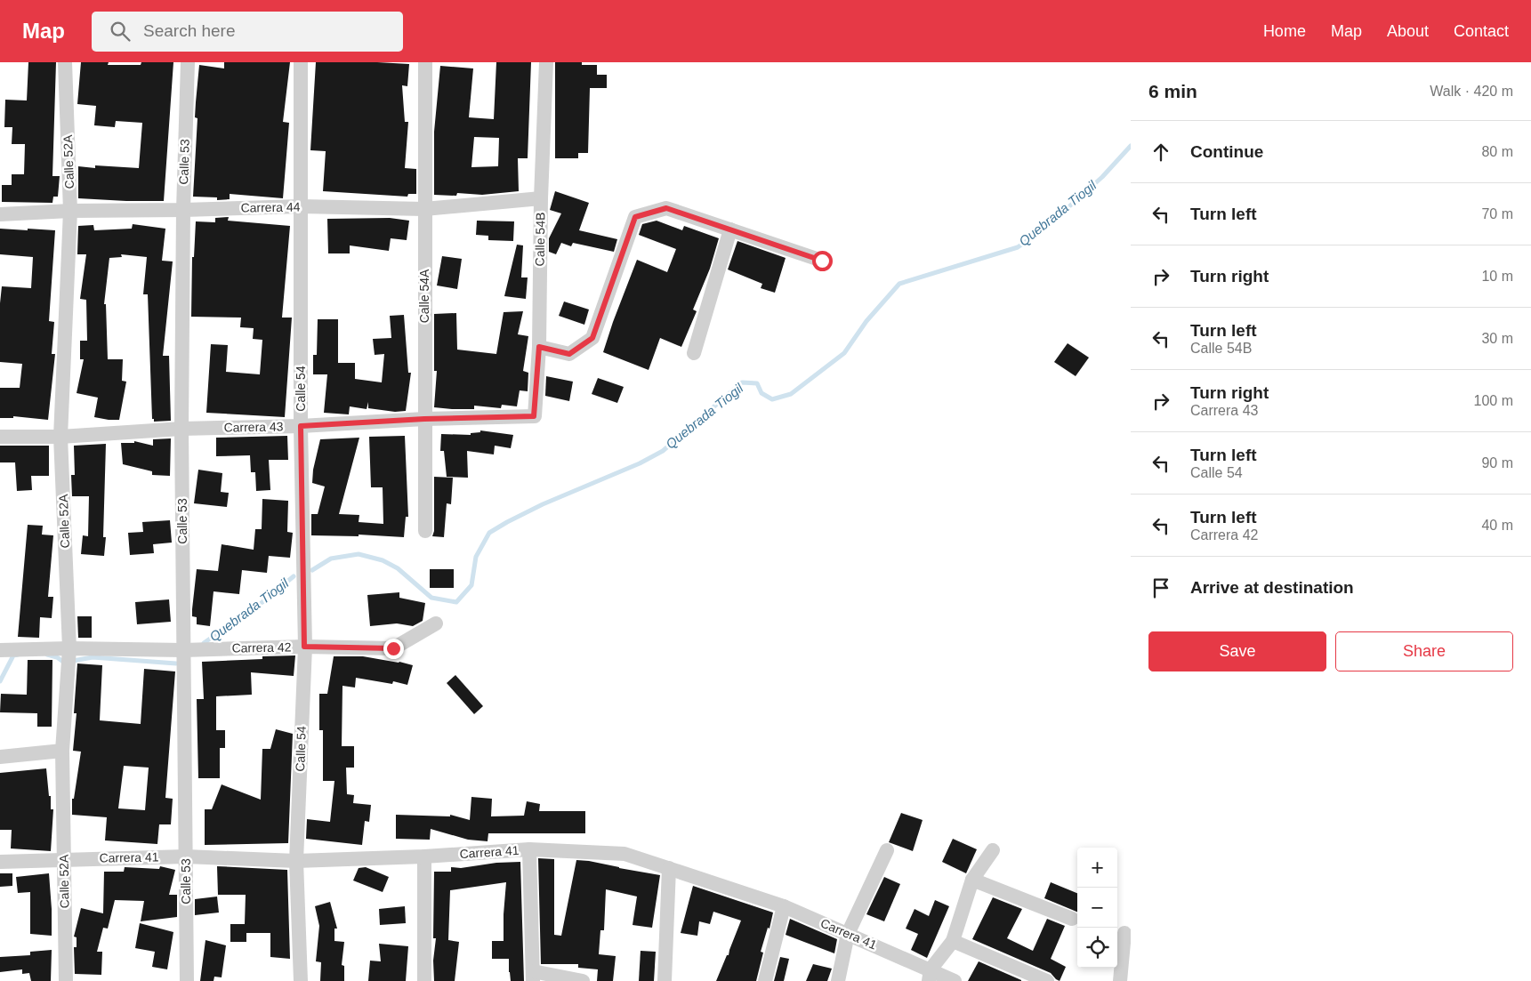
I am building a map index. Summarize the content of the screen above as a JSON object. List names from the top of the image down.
{
  "streets": {
    "street": [
      "Calle 52A",
      "Calle 53",
      "Carrera 44",
      "Calle 54B",
      "Calle 54A",
      "Calle 54",
      "Carrera 43",
      "Carrera 42",
      "Carrera 41"
    ]
  },
  "crossings": [
    ["Calle 52A", "Carrera 44"],
    ["Calle 52A", "Carrera 43"],
    ["Calle 52A", "Carrera 42"],
    ["Calle 52A", "Carrera 41"],
    ["Calle 53", "Carrera 44"],
    ["Calle 53", "Carrera 43"],
    ["Calle 53", "Carrera 42"],
    ["Calle 53", "Carrera 41"],
    ["Carrera 44", "Calle 54B"],
    ["Carrera 44", "Calle 54A"],
    ["Carrera 44", "Calle 54"],
    ["Calle 54B", "Carrera 43"],
    ["Calle 54A", "Carrera 43"],
    ["Calle 54", "Carrera 43"],
    ["Calle 54", "Carrera 42"],
    ["Calle 54", "Carrera 41"]
  ],
  "water": ["Quebrada Tiogil"],
  "page": {
    "header": "Map",
    "search": "Search here",
    "nav": [
      "Home",
      "Map",
      "About",
      "Contact"
    ],
    "heading": ["6 min", "Walk · 420 m"],
    "list": [
      ["Continue", "80 m"],
      ["Turn left", "70 m"],
      ["Turn right", "10 m"],
      ["Turn left", "Calle 54B", "30 m"],
      ["Turn right", "Carrera 43", "100 m"],
      ["Turn left", "Calle 54", "90 m"],
      ["Turn left", "Carrera 42", "40 m"],
      "Arrive at destination"
    ],
    "buttons": ["Save", "Share"],
    "map_buttons": ["+", "−"]
  }
}
